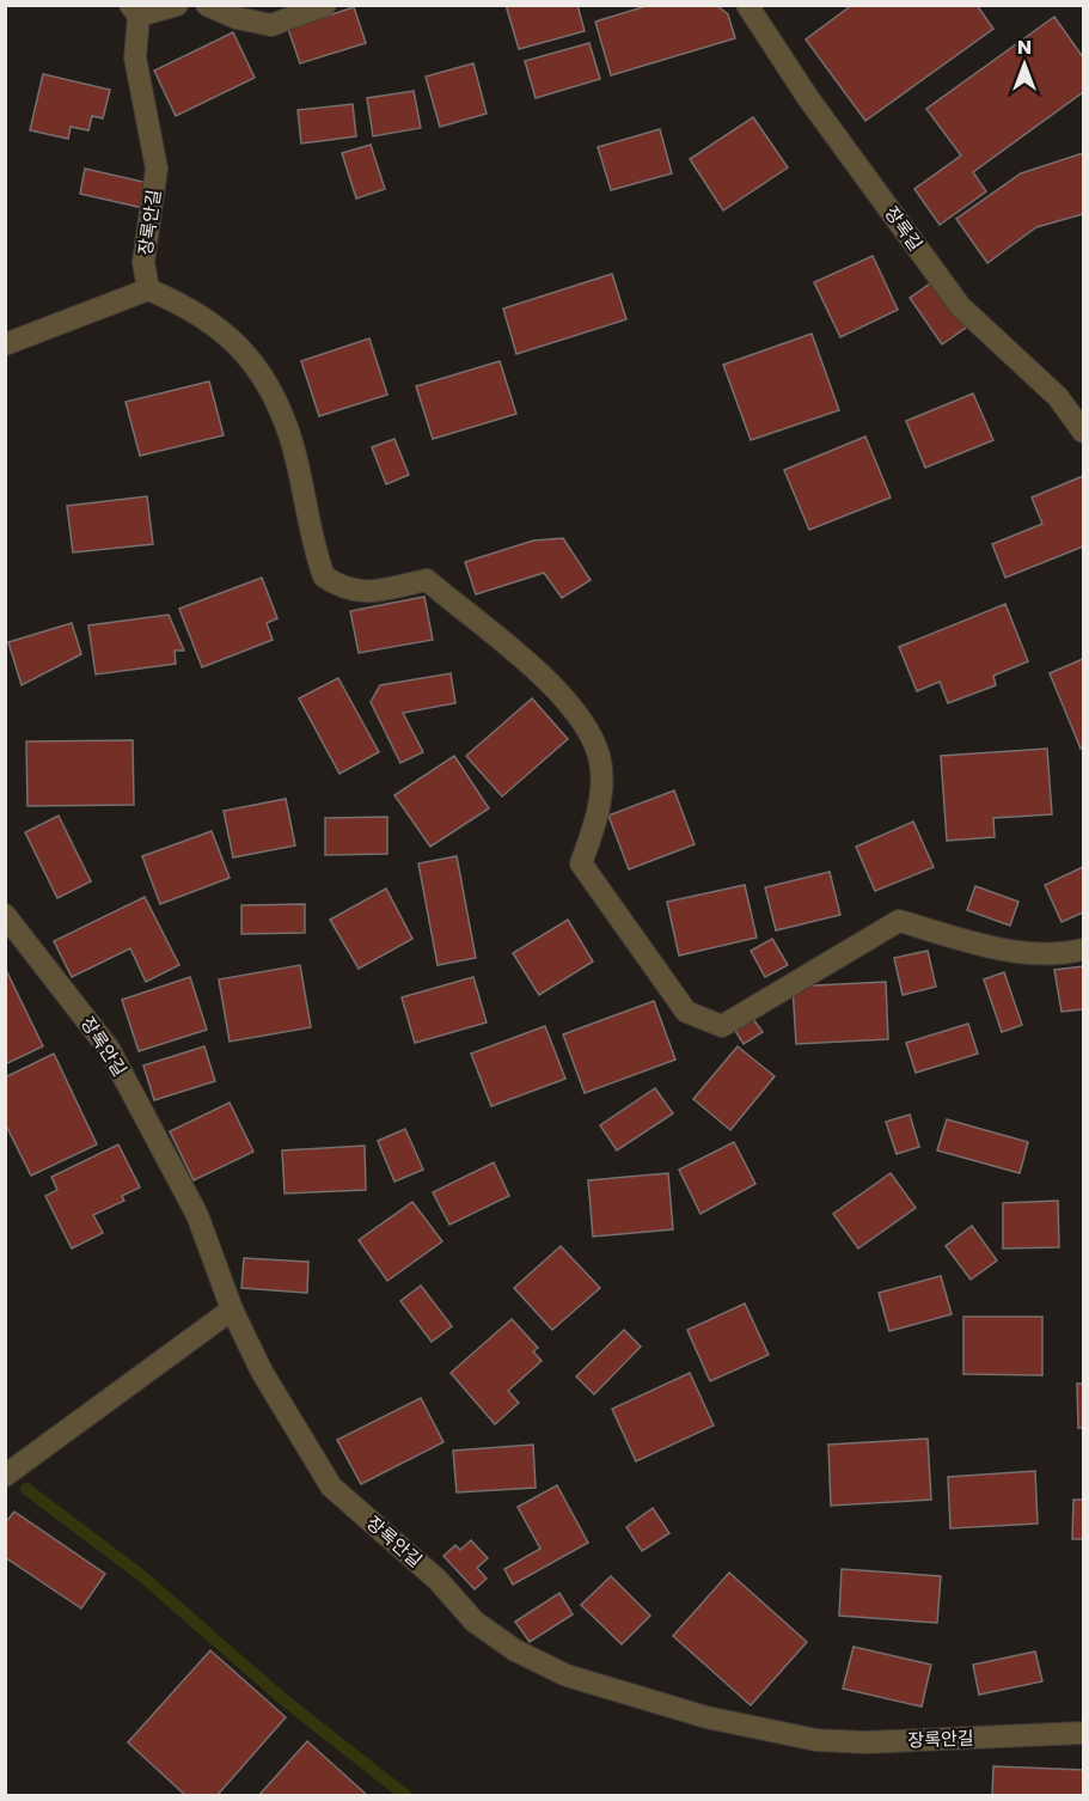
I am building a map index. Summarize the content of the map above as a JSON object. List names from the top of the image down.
{
  "streets": {
    "lane": ["장록안길", "장록길"]
  },
  "north": "top"
}
